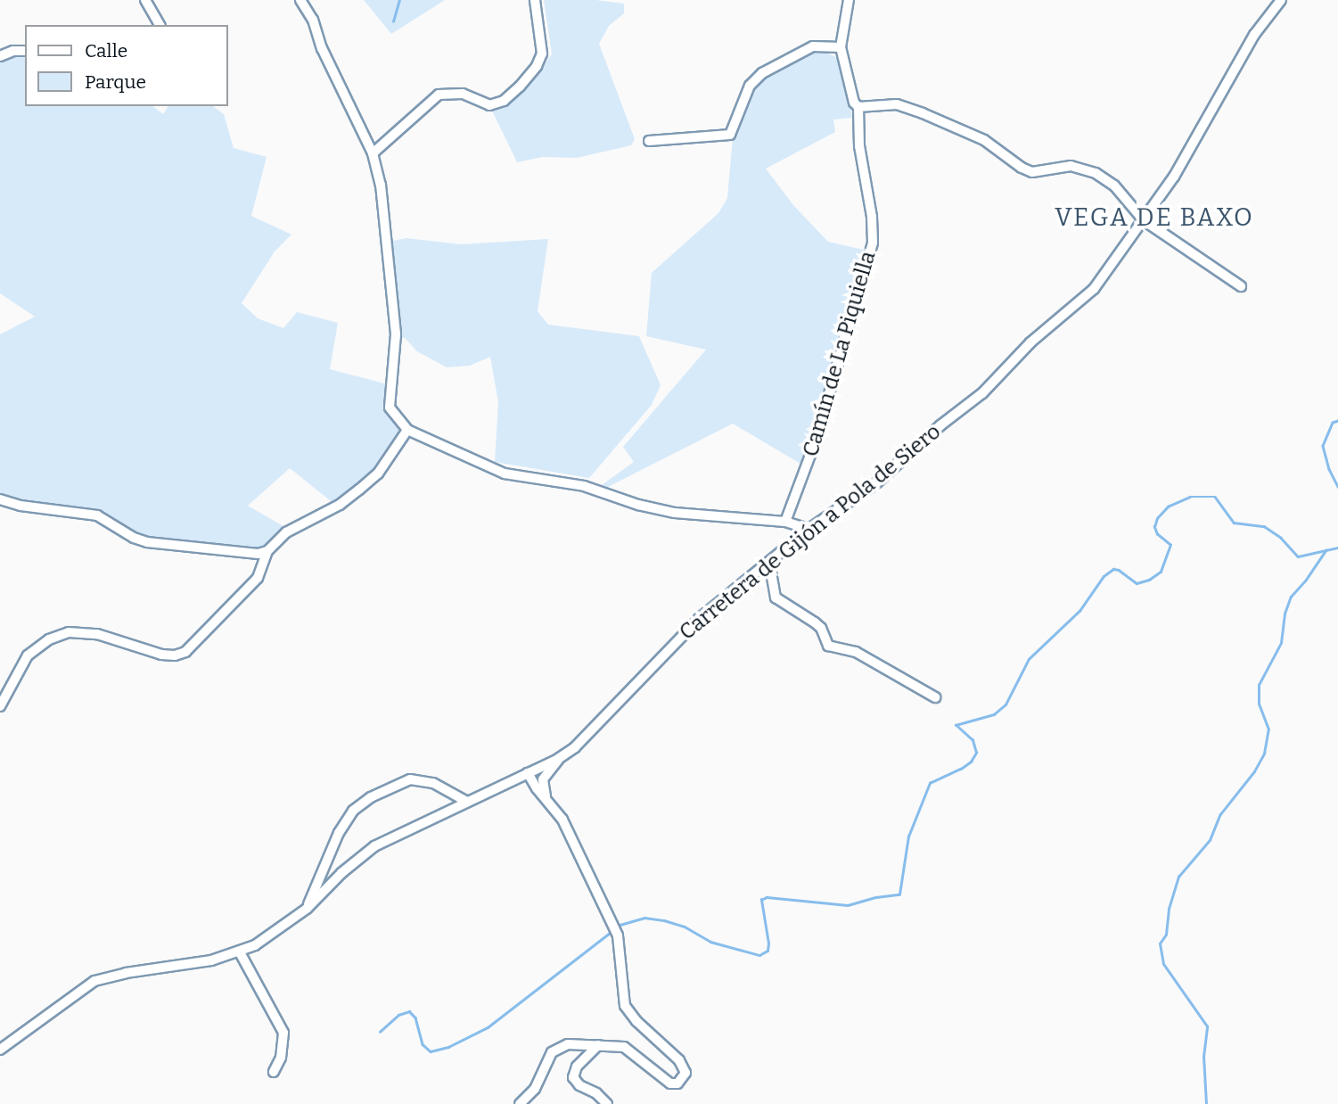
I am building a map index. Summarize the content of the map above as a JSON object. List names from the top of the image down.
{
  "streets": {
    "street": ["Camín de La Piquiella", "Carretera de Gijón a Pola de Siero"]
  },
  "districts": ["VEGA DE BAXO"],
  "legend": ["Calle", "Parque"]
}
